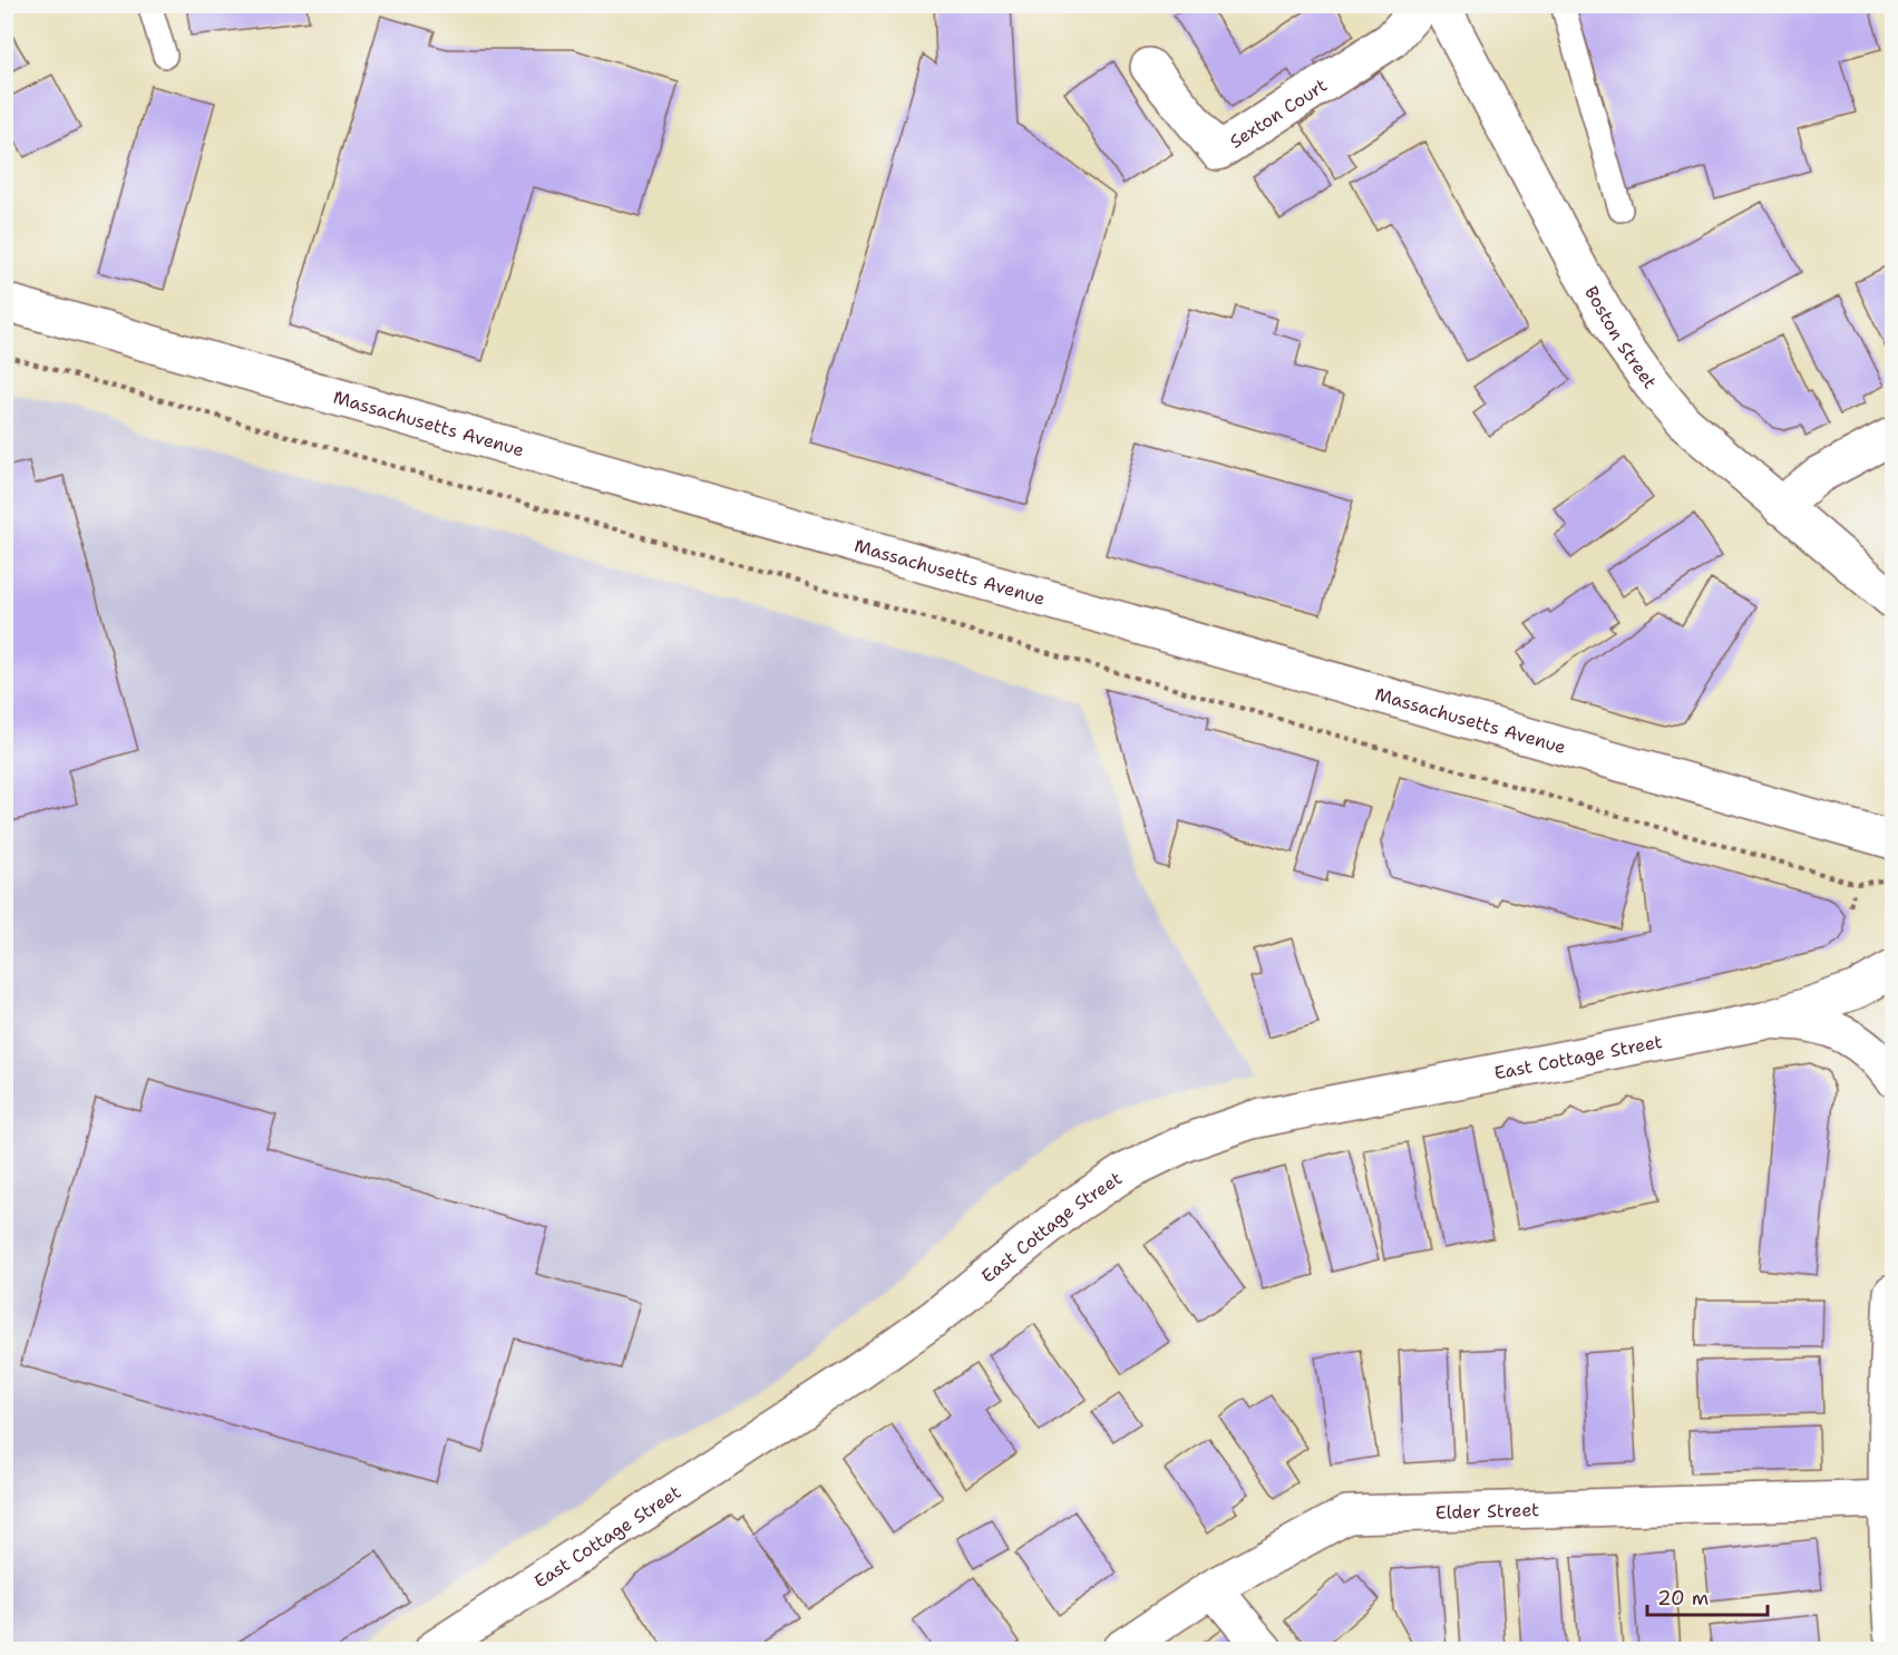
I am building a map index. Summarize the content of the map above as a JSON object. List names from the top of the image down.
{
  "streets": {
    "street": [
      "Sexton Court",
      "Boston Street",
      "Massachusetts Avenue",
      "East Cottage Street",
      "Elder Street"
    ]
  },
  "scale_bar": "20 m"
}
